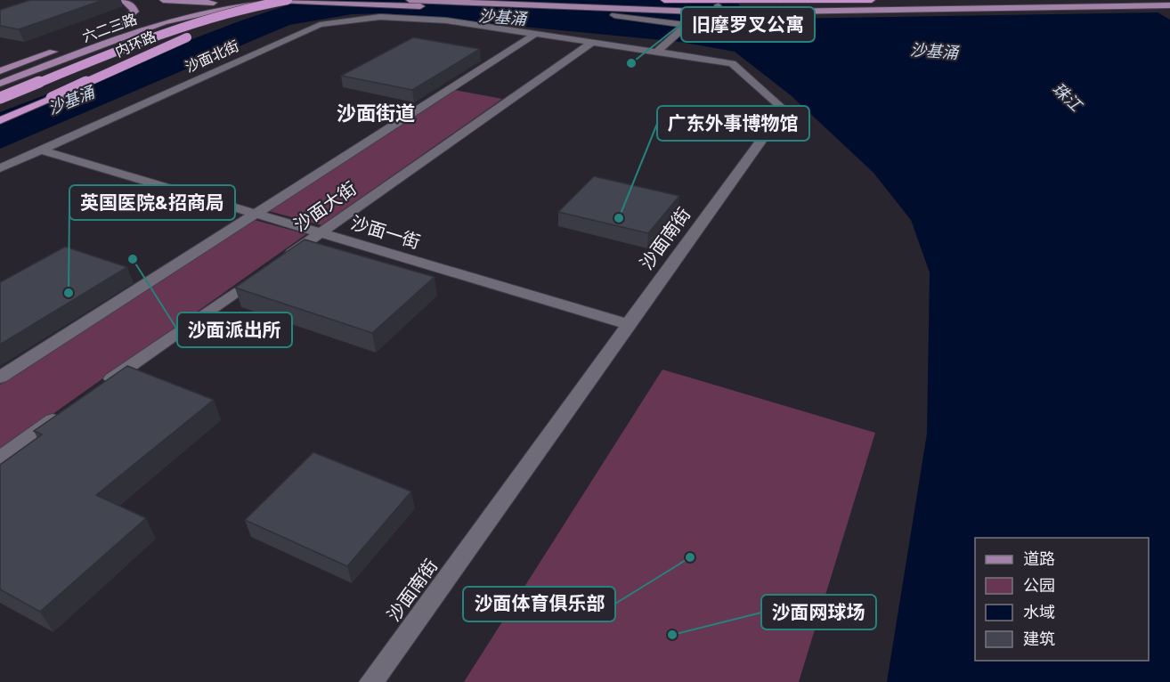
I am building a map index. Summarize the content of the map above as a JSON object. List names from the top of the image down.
{
  "streets": {
    "highway": ["内环路"],
    "main road": ["六二三路"],
    "street": [
      "沙面北街",
      "沙面大街",
      "沙面一街",
      "沙面南街"
    ]
  },
  "crossings": [
    ["六二三路", "内环路"],
    ["沙面北街", "沙面一街"],
    ["沙面北街", "沙面南街"],
    ["沙面大街", "沙面一街"],
    ["沙面大街", "沙面南街"],
    ["沙面一街", "沙面南街"]
  ],
  "districts": ["沙面街道"],
  "water": ["沙基涌", "珠江"],
  "places": [
    "旧摩罗叉公寓",
    "广东外事博物馆",
    "沙面派出所",
    "英国医院&招商局",
    "沙面体育俱乐部",
    "沙面网球场"
  ],
  "legend": [
    "道路",
    "公园",
    "水域",
    "建筑"
  ]
}
